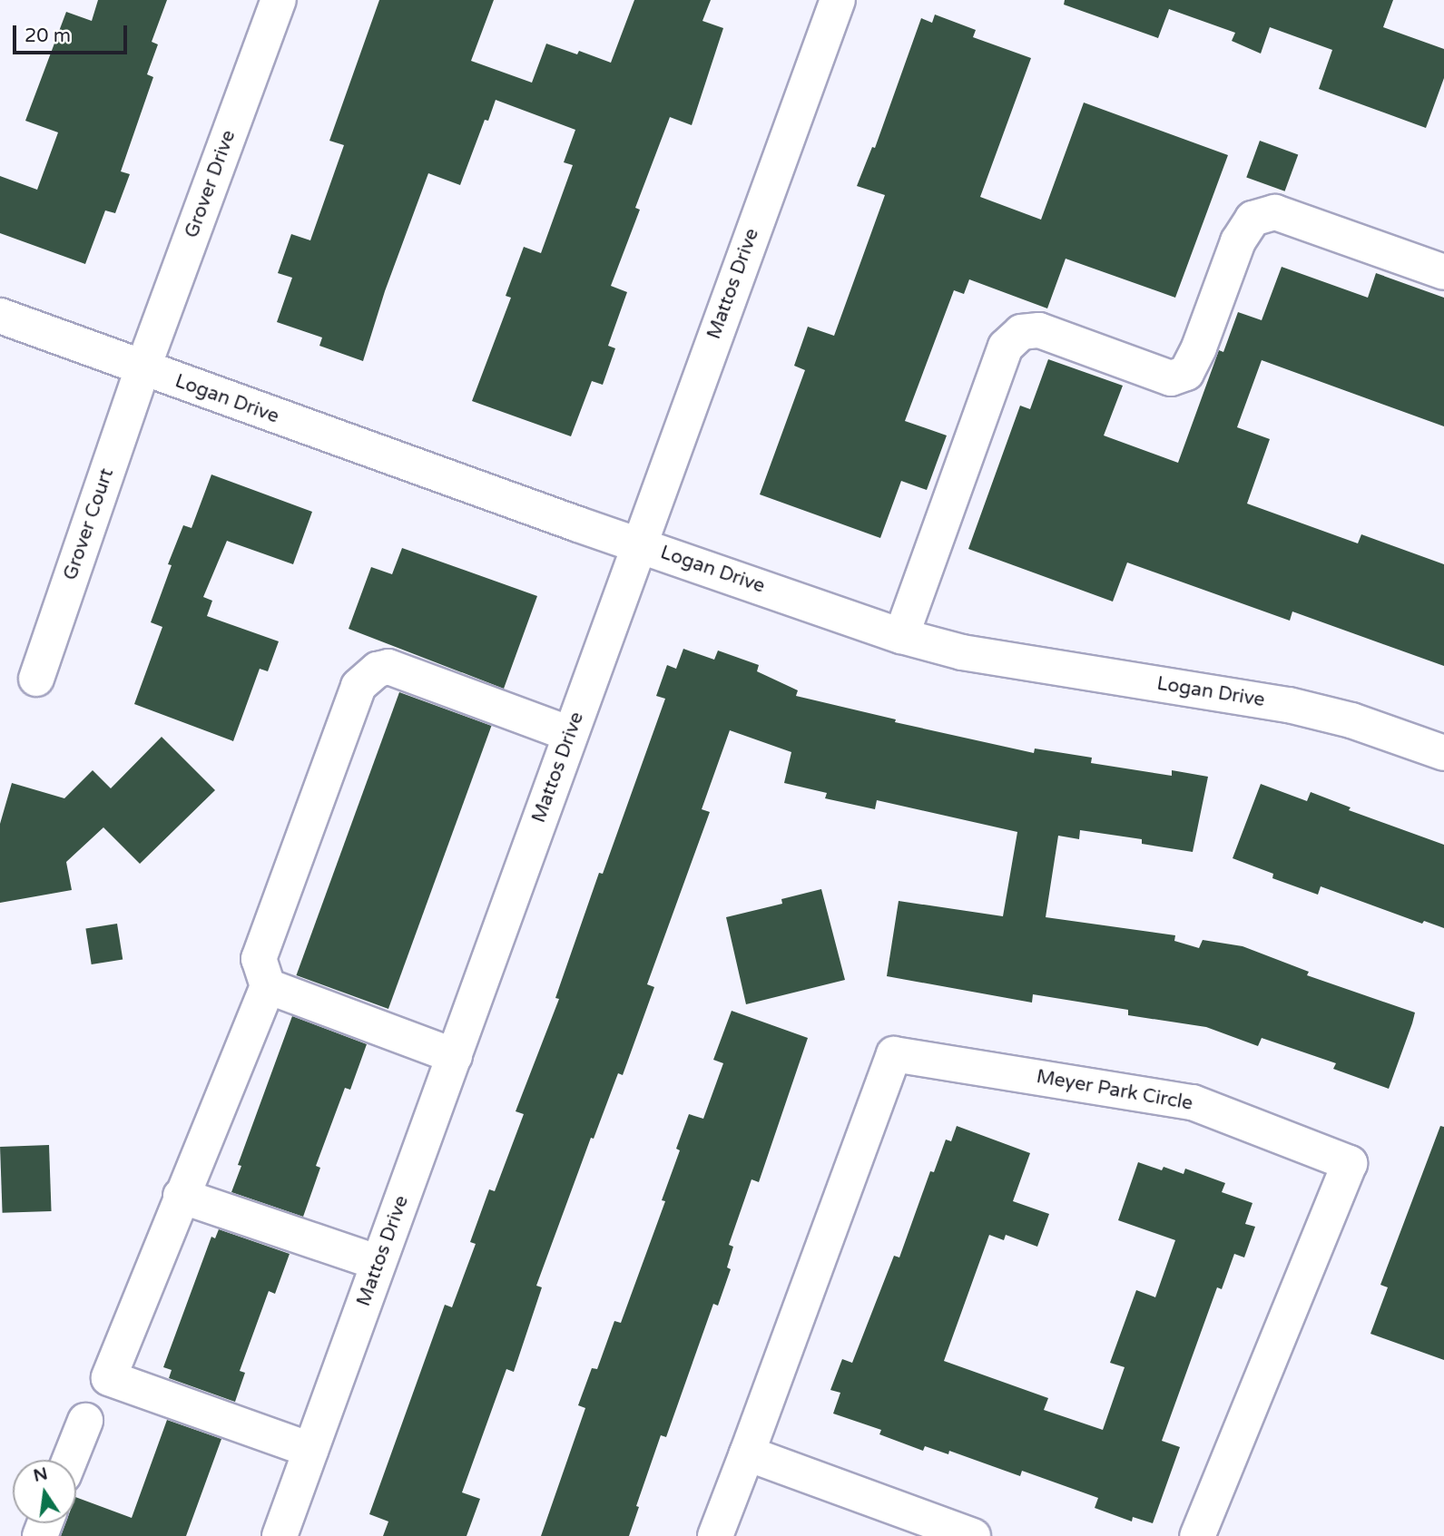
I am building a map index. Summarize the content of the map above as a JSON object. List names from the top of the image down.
{
  "streets": {
    "street": [
      "Grover Drive",
      "Mattos Drive",
      "Logan Drive",
      "Grover Court",
      "Meyer Park Circle"
    ]
  },
  "crossings": [
    ["Grover Drive", "Logan Drive"],
    ["Grover Drive", "Grover Court"],
    ["Mattos Drive", "Logan Drive"],
    ["Logan Drive", "Grover Court"]
  ],
  "scale_bar": "20 m",
  "north": "top"
}
